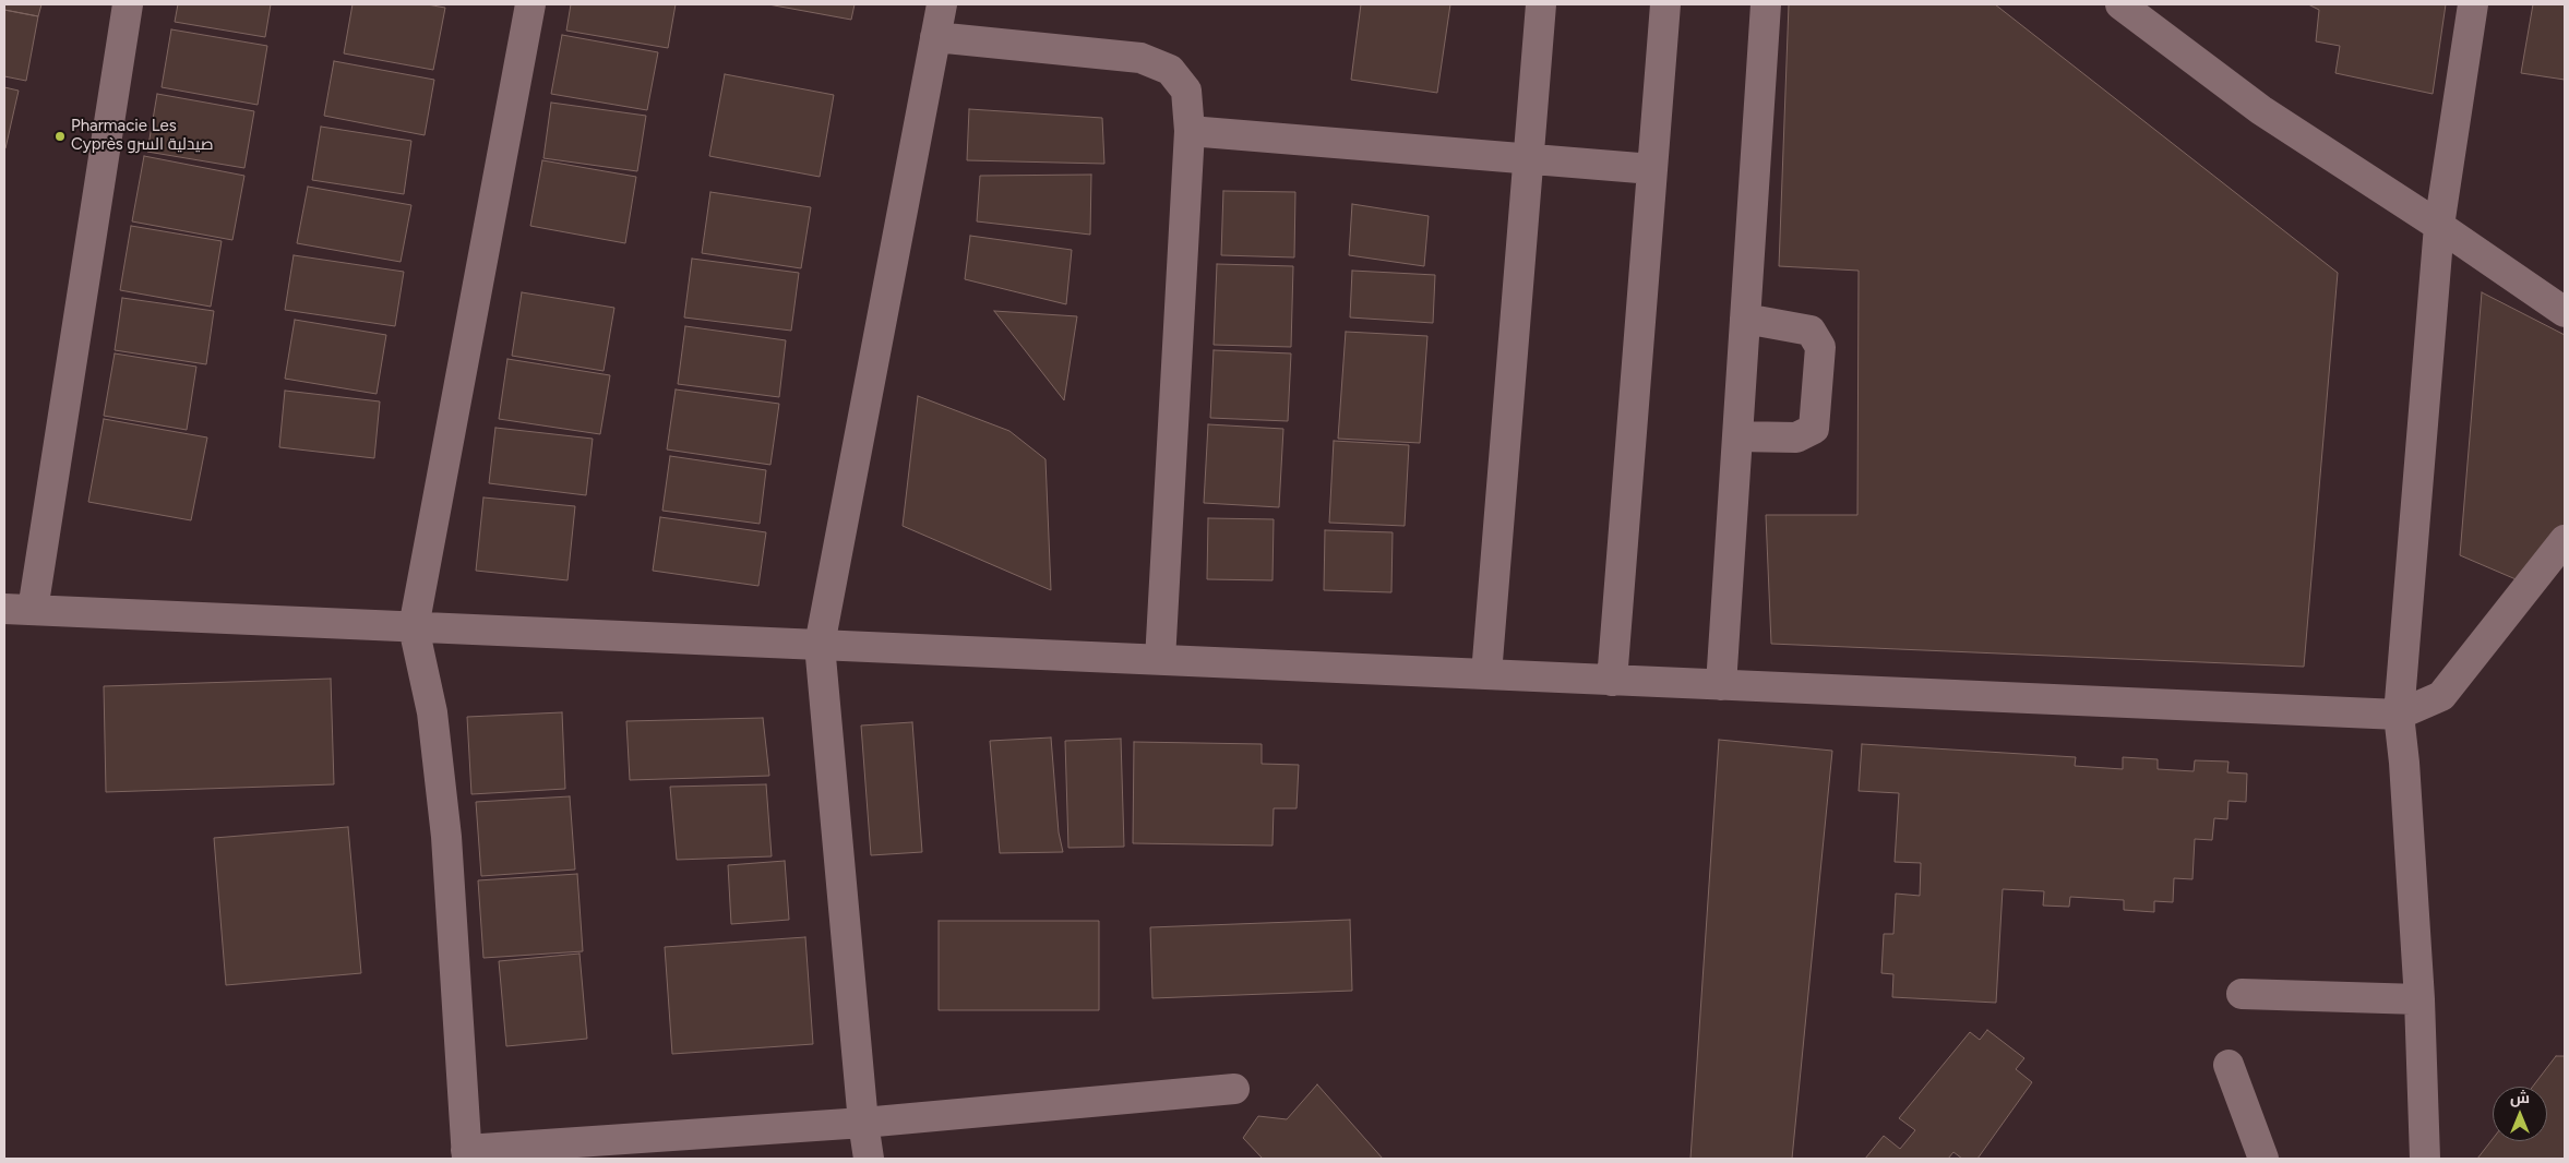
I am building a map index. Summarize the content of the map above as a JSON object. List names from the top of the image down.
{
  "places": ["Pharmacie Les Cyprès صيدلية السرو"],
  "north": "top"
}
